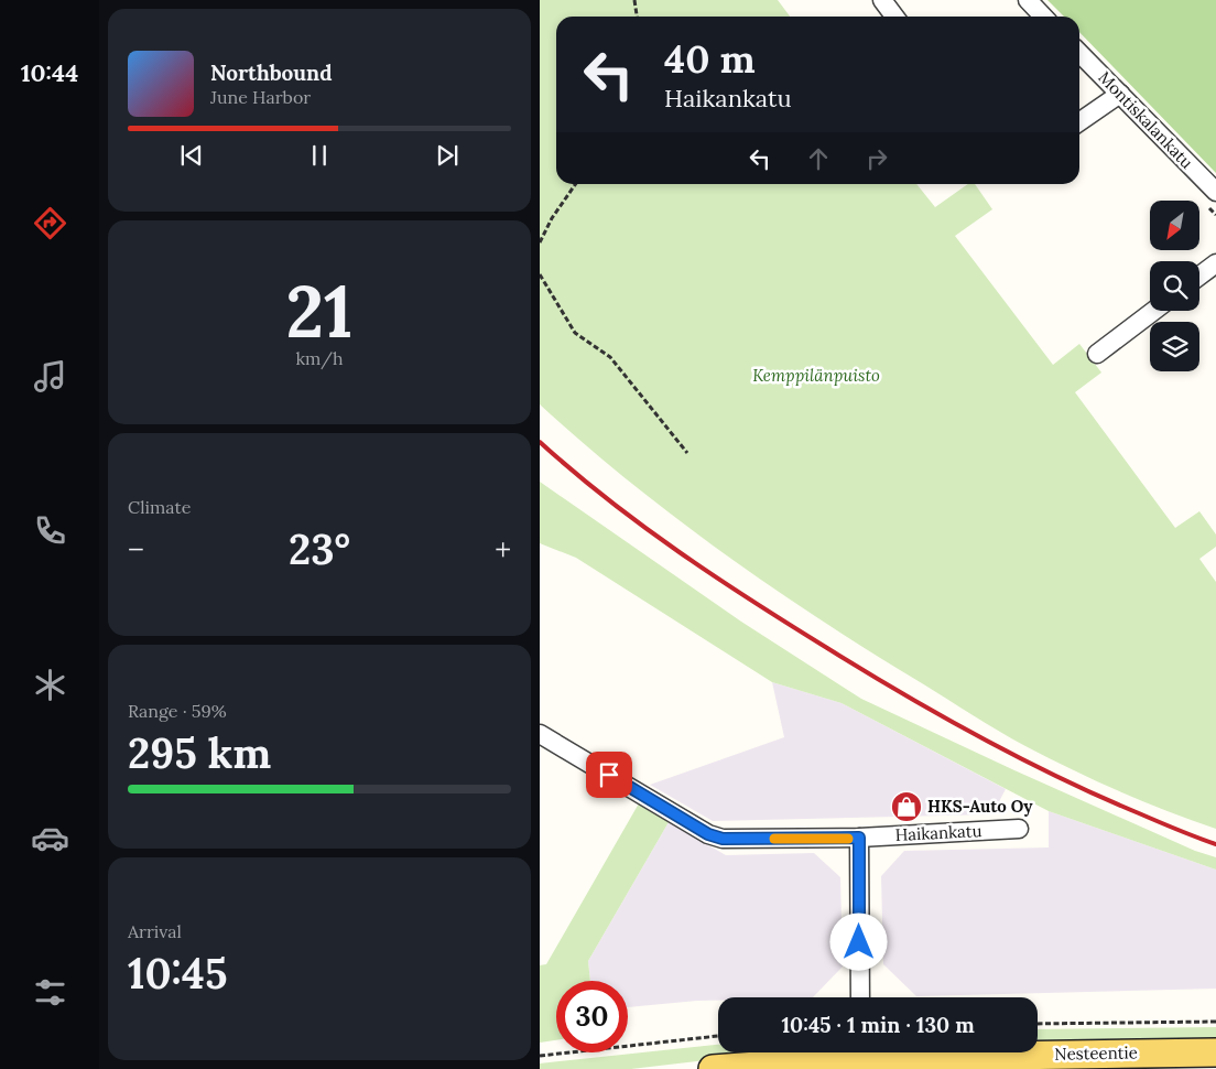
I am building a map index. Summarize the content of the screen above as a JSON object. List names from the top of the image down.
{
  "streets": {
    "main road": ["Nesteentie"],
    "street": ["Montiskalankatu", "Haikankatu"]
  },
  "parks": ["Kemppilänpuisto"],
  "places": {
    "shop": ["HKS-Auto Oy"]
  },
  "north": "bottom left",
  "page": {
    "tabs": "10:44",
    "turn": ["40 m", "Haikankatu"],
    "song": ["Northbound", "June Harbor"],
    "tile": [
      ["21", "km/h"],
      "Climate",
      ["Range · 59%", "295 km"],
      ["Arrival", "10:45"]
    ],
    "heat": ["−", "23°", "+"],
    "limit": "30",
    "trip": "10:45 · 1 min · 130 m"
  }
}
